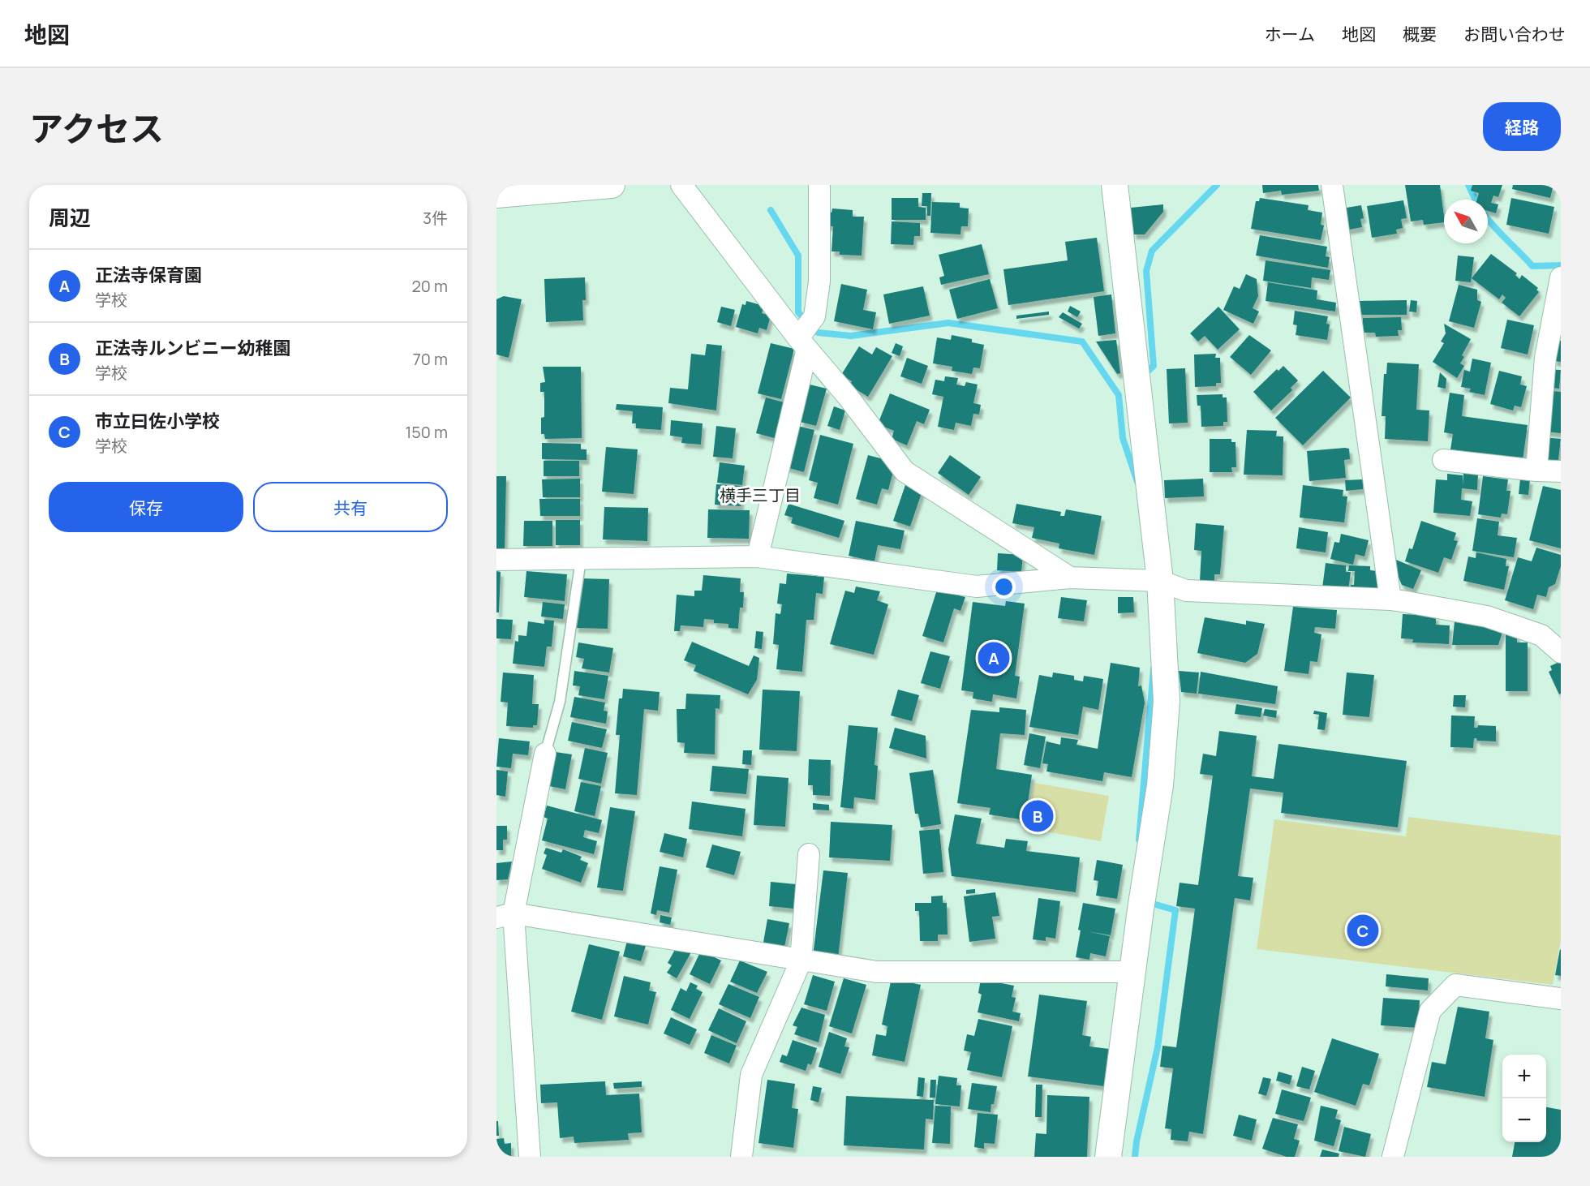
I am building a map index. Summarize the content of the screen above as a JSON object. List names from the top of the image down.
{
  "districts": ["横手三丁目"],
  "north": "top left",
  "page": {
    "header": "地図",
    "nav": [
      "ホーム",
      "地図",
      "概要",
      "お問い合わせ"
    ],
    "title": "アクセス",
    "buttons": [
      "経路",
      ["保存", "共有"]
    ],
    "heading": ["周辺", "3件"],
    "list": [
      {
        "mark": "A",
        "name": "正法寺保育園",
        "note": "学校",
        "value": "20 m"
      },
      {
        "mark": "B",
        "name": "正法寺ルンビニー幼稚園",
        "note": "学校",
        "value": "70 m"
      },
      {
        "mark": "C",
        "name": "市立曰佐小学校",
        "note": "学校",
        "value": "150 m"
      }
    ],
    "pins": ["A", "B", "C"],
    "map_buttons": ["+", "−"]
  }
}
